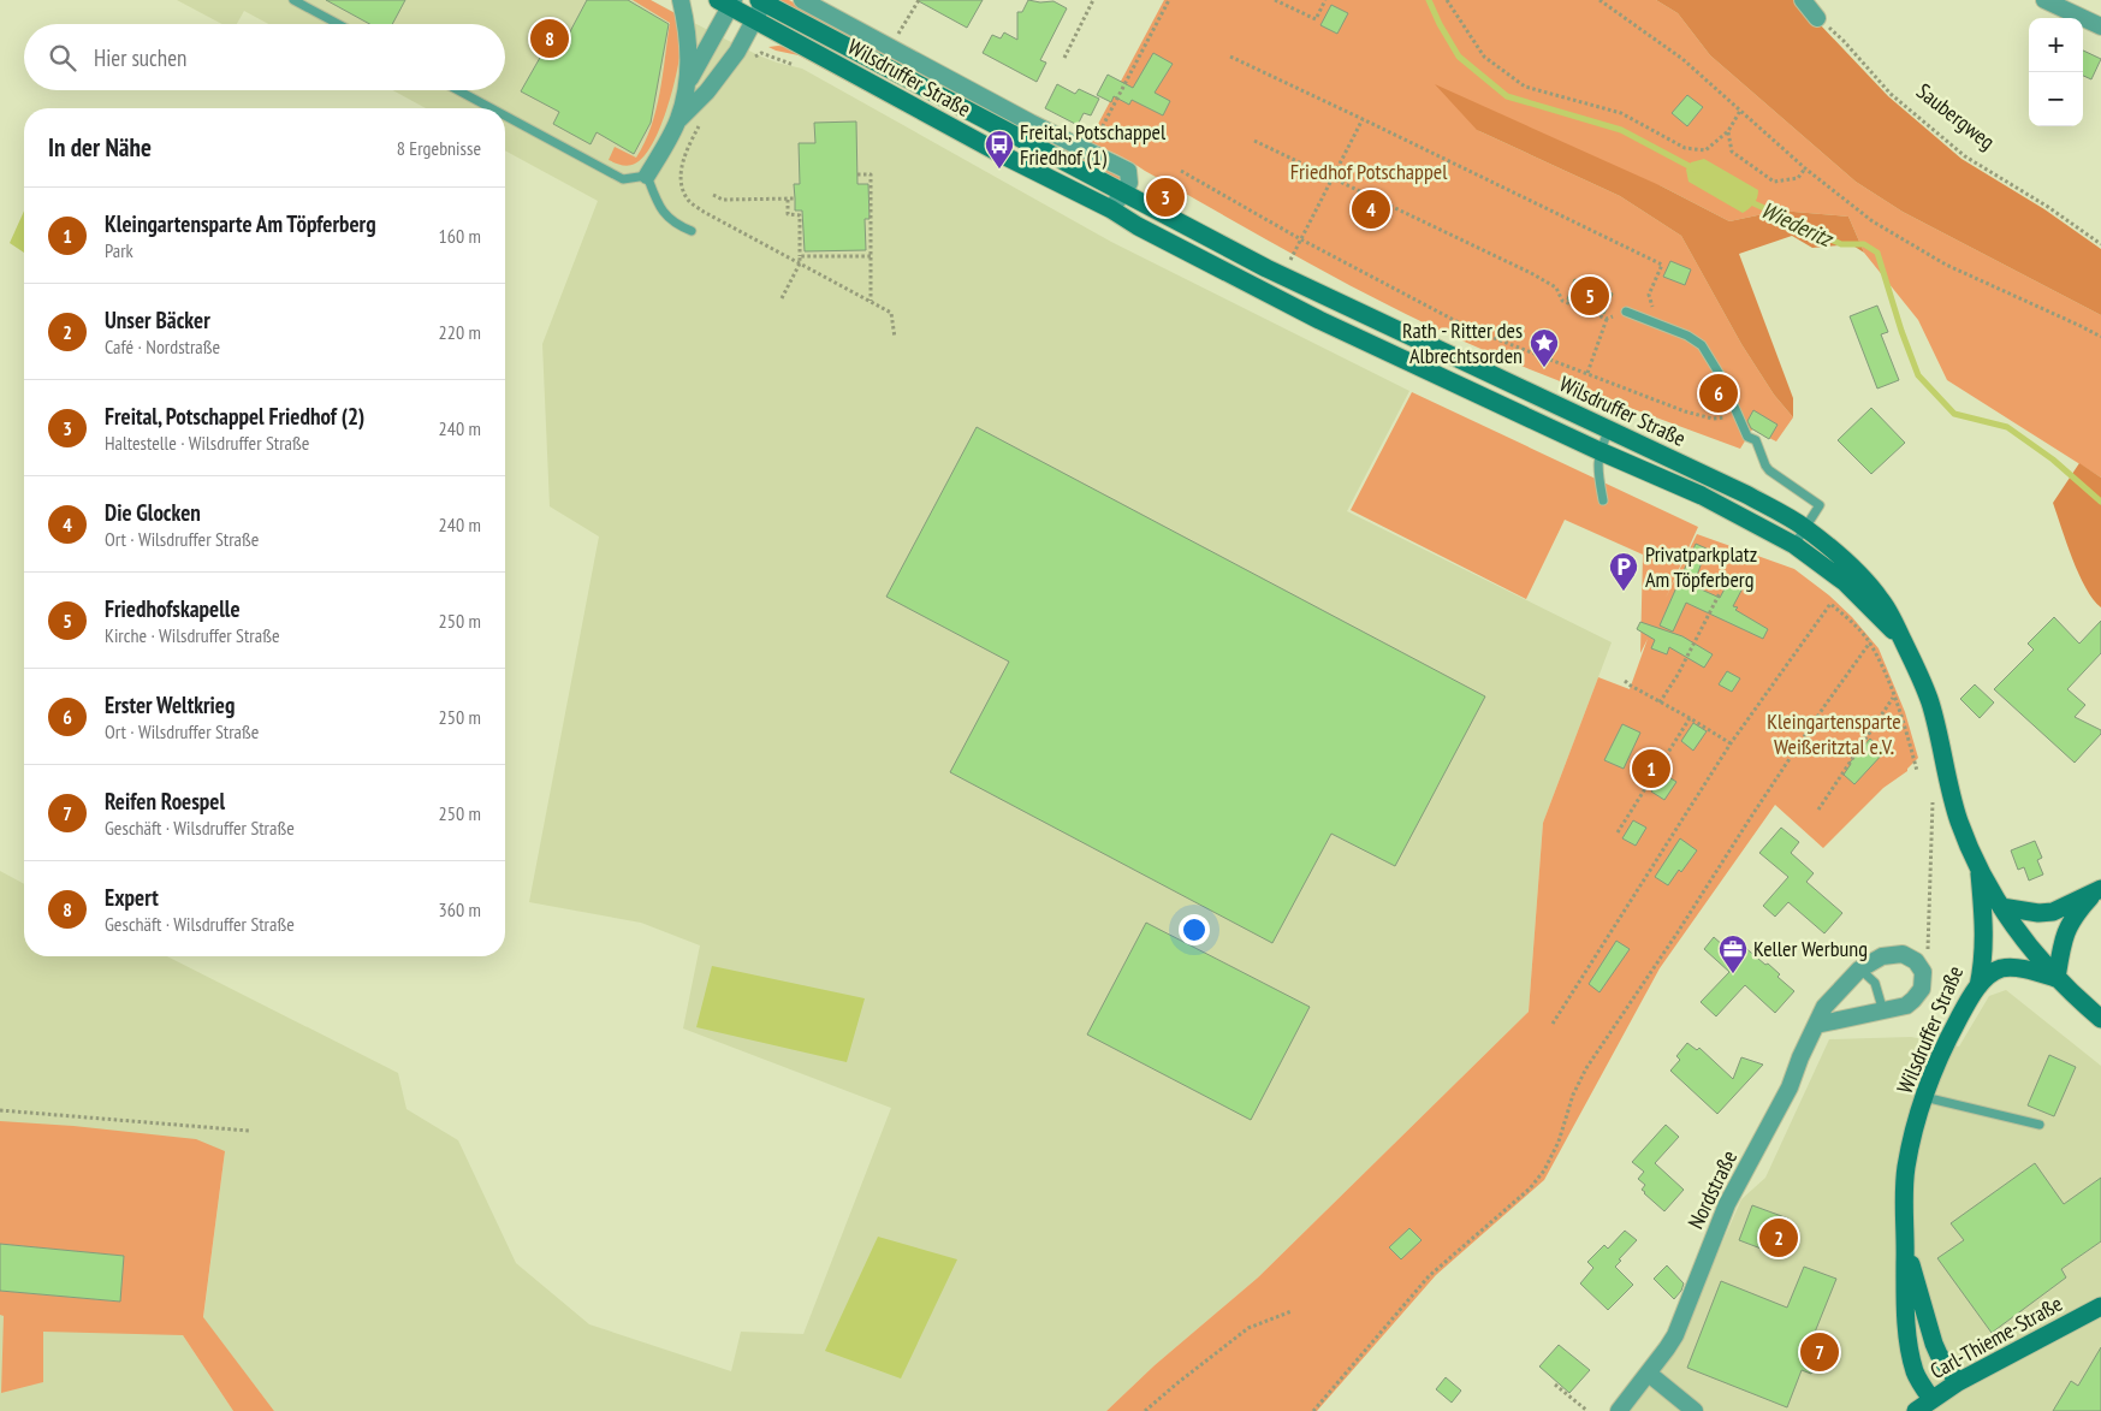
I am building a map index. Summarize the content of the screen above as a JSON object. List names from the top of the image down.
{
  "streets": {
    "main road": ["Wilsdruffer Straße", "Carl-Thieme-Straße"],
    "street": ["Nordstraße"],
    "path": ["Saubergweg"]
  },
  "crossings": [
    ["Wilsdruffer Straße", "Carl-Thieme-Straße"]
  ],
  "water": ["Wiederitz"],
  "parks": ["Friedhof Potschappel", "Kleingartensparte Weißeritztal e.V."],
  "places": {
    "bus stop": ["Freital, Potschappel Friedhof (1)"],
    "place": ["Rath - Ritter des Albrechtsorden"],
    "parking": ["Privatparkplatz Am Töpferberg"],
    "office": ["Keller Werbung"]
  },
  "page": {
    "pins": [
      "8",
      "3",
      "4",
      "5",
      "6",
      "1",
      "2",
      "7"
    ],
    "map_buttons": ["+", "−"],
    "search": "Hier suchen",
    "heading": ["In der Nähe", "8 Ergebnisse"],
    "list": [
      {
        "mark": "1",
        "name": "Kleingartensparte Am Töpferberg",
        "note": "Park",
        "value": "160 m"
      },
      {
        "mark": "2",
        "name": "Unser Bäcker",
        "note": "Café · Nordstraße",
        "value": "220 m"
      },
      {
        "mark": "3",
        "name": "Freital, Potschappel Friedhof (2)",
        "note": "Haltestelle · Wilsdruffer Straße",
        "value": "240 m"
      },
      {
        "mark": "4",
        "name": "Die Glocken",
        "note": "Ort · Wilsdruffer Straße",
        "value": "240 m"
      },
      {
        "mark": "5",
        "name": "Friedhofskapelle",
        "note": "Kirche · Wilsdruffer Straße",
        "value": "250 m"
      },
      {
        "mark": "6",
        "name": "Erster Weltkrieg",
        "note": "Ort · Wilsdruffer Straße",
        "value": "250 m"
      },
      {
        "mark": "7",
        "name": "Reifen Roespel",
        "note": "Geschäft · Wilsdruffer Straße",
        "value": "250 m"
      },
      {
        "mark": "8",
        "name": "Expert",
        "note": "Geschäft · Wilsdruffer Straße",
        "value": "360 m"
      }
    ]
  }
}
